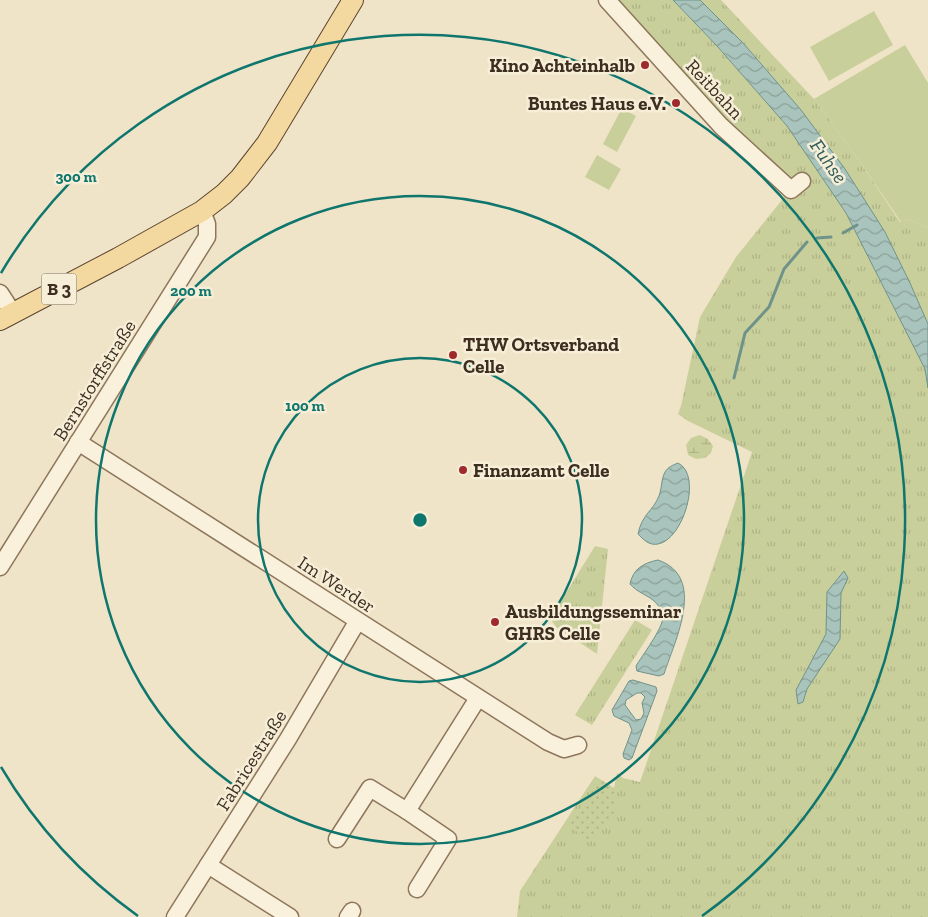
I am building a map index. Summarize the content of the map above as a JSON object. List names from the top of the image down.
{
  "streets": {
    "main road": ["B 3"],
    "street": [
      "Reitbahn",
      "Bernstorffstraße",
      "Im Werder",
      "Fabricestraße"
    ]
  },
  "crossings": [
    ["B 3", "Bernstorffstraße"],
    ["Bernstorffstraße", "Im Werder"],
    ["Im Werder", "Fabricestraße"]
  ],
  "water": ["Fuhse"],
  "places": [
    "Kino Achteinhalb",
    "Buntes Haus e.V.",
    "THW Ortsverband Celle",
    "Finanzamt Celle",
    "Ausbildungsseminar GHRS Celle"
  ],
  "rings": ["300 m", "200 m", "100 m"]
}
